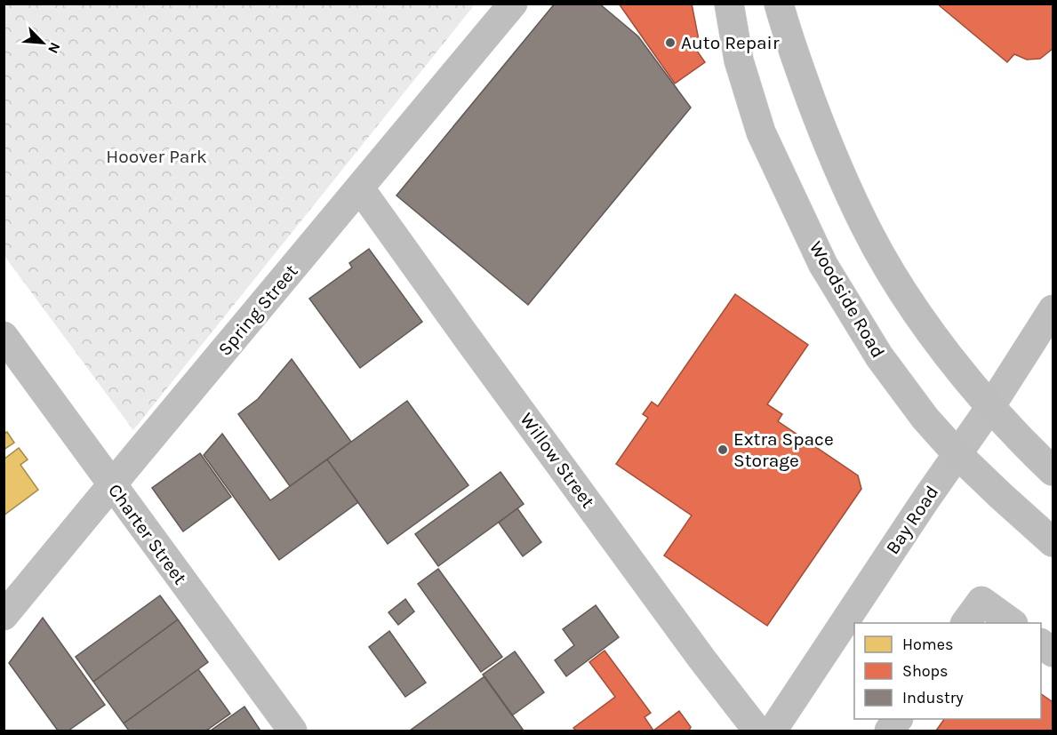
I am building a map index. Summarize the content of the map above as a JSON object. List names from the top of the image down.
{
  "streets": {
    "highway": ["Woodside Road"],
    "street": [
      "Spring Street",
      "Willow Street",
      "Bay Road",
      "Charter Street"
    ]
  },
  "crossings": [
    ["Woodside Road", "Bay Road"],
    ["Spring Street", "Willow Street"],
    ["Spring Street", "Charter Street"]
  ],
  "parks": ["Hoover Park"],
  "places": ["Auto Repair", "Extra Space Storage"],
  "legend": ["Homes", "Shops", "Industry"],
  "north": "bottom right"
}
